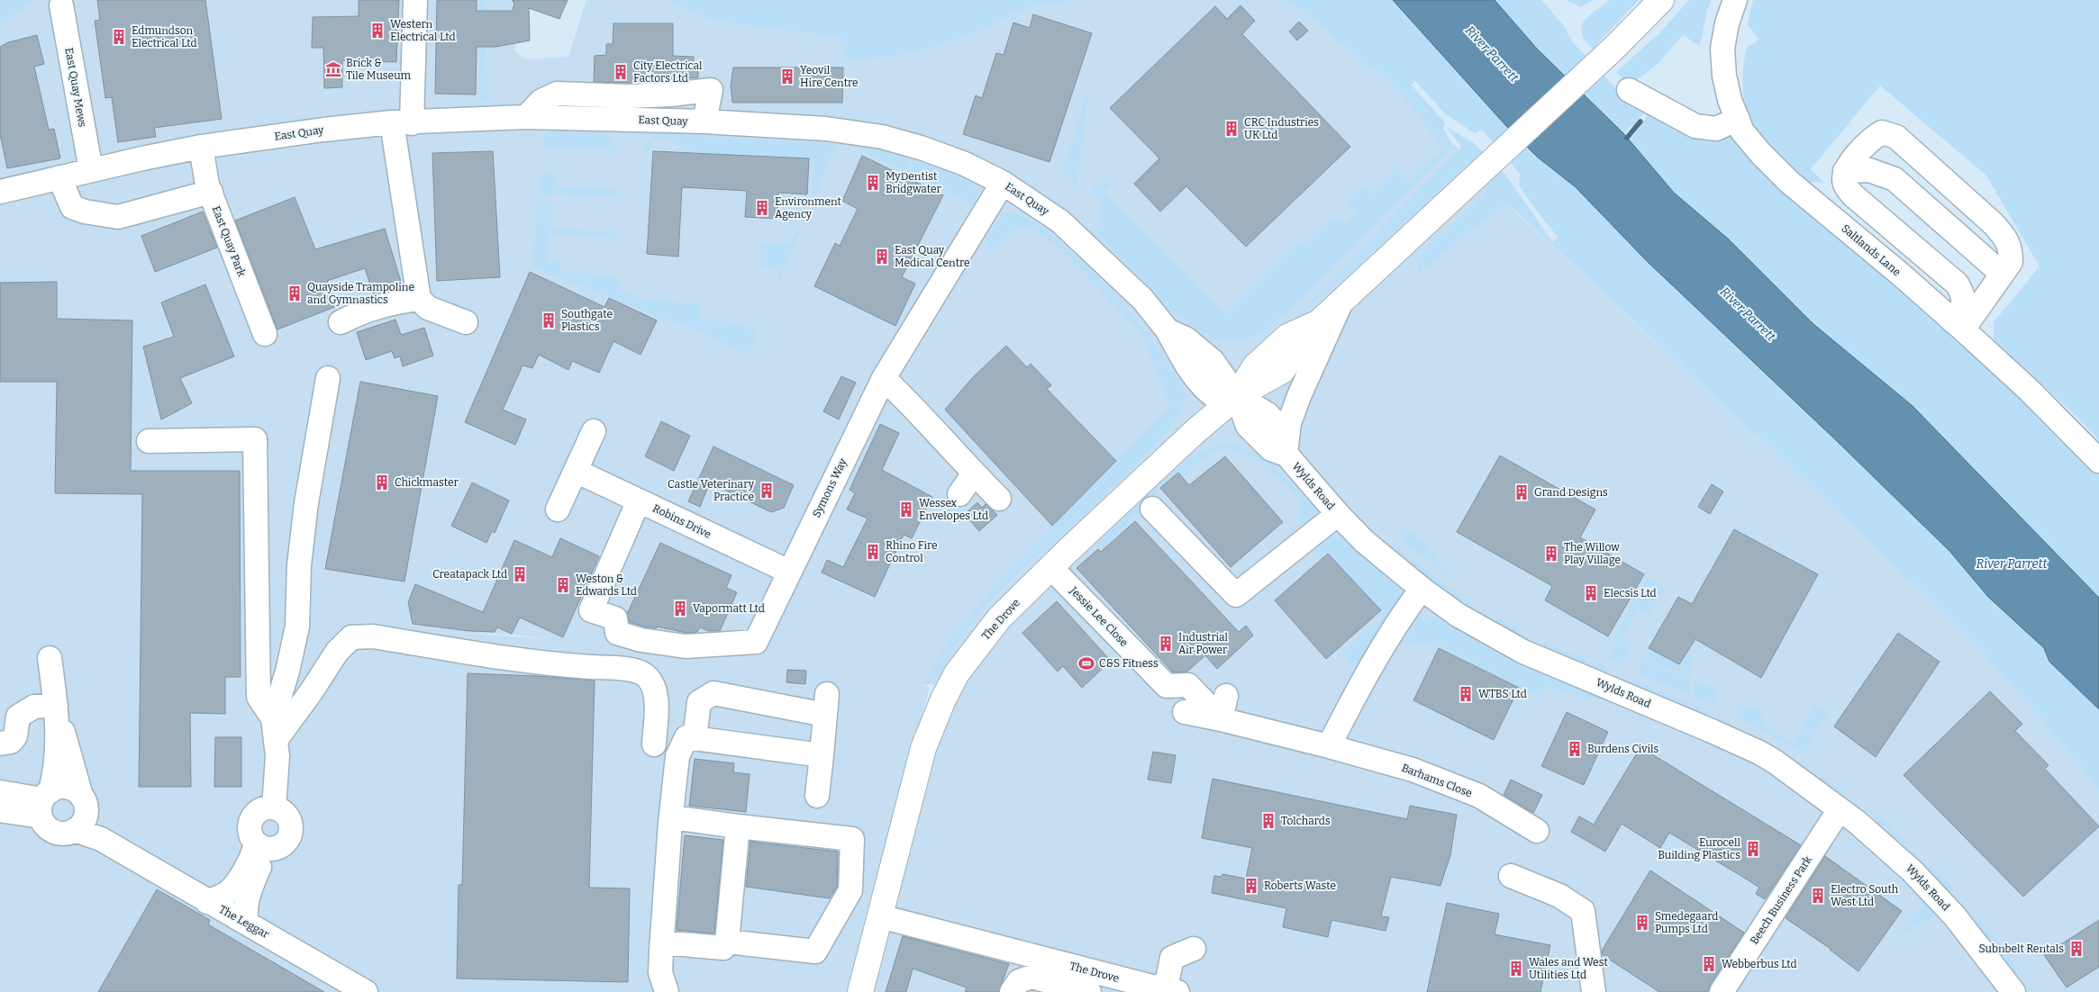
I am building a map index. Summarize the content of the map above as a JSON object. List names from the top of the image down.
{
  "streets": {
    "main road": ["The Drove"],
    "street": [
      "East Quay Mews",
      "East Quay",
      "East Quay Park",
      "Saltlands Lane",
      "Wylds Road",
      "Symons Way",
      "Robins Drive",
      "Jessie Lee Close",
      "Barhams Close",
      "Beech Business Park",
      "The Leggar"
    ]
  },
  "crossings": [
    ["East Quay Mews", "East Quay"],
    ["East Quay", "East Quay Park"],
    ["East Quay", "Wylds Road"],
    ["East Quay", "Symons Way"],
    ["East Quay", "The Drove"],
    ["Wylds Road", "The Drove"],
    ["Wylds Road", "Beech Business Park"],
    ["Symons Way", "Robins Drive"],
    ["Jessie Lee Close", "The Drove"],
    ["Jessie Lee Close", "Barhams Close"]
  ],
  "water": ["River Parrett"],
  "places": {
    "building": [
      "Western Electrical Ltd",
      "Edmundson Electrical Ltd",
      "City Electrical Factors Ltd",
      "Yeovil Hire Centre",
      "CRC Industries UK Ltd",
      "MyDentist Bridgwater",
      "Environment Agency",
      "East Quay Medical Centre",
      "Quayside Trampoline and Gymnastics",
      "Southgate Plastics",
      "Chickmaster",
      "Castle Veterinary Practice",
      "Grand Designs",
      "Wessex Envelopes Ltd",
      "Rhino Fire Control",
      "The Willow Play Village",
      "Creatapack Ltd",
      "Weston & Edwards Ltd",
      "Elecsis Ltd",
      "Vapormatt Ltd",
      "Industrial Air Power",
      "WTBS Ltd",
      "Burdens Civils",
      "Tolchards",
      "Eurocell Building Plastics",
      "Roberts Waste",
      "Electro South West Ltd",
      "Smedegaard Pumps Ltd",
      "Subnbelt Rentals",
      "Webberbus Ltd",
      "Wales and West Utilities Ltd"
    ],
    "museum": ["Brick & Tile Museum"],
    "sports": ["C&S Fitness"]
  }
}
